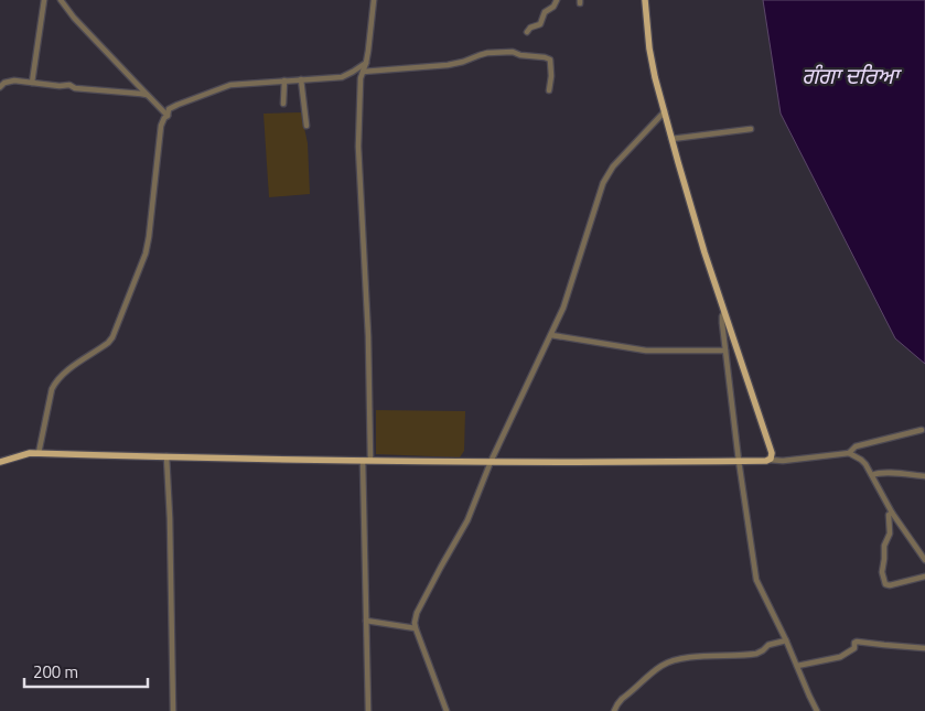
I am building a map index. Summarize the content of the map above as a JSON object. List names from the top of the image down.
{
  "water": ["ਗੰਗਾ ਦਰਿਆ"],
  "scale_bar": "200 m"
}
